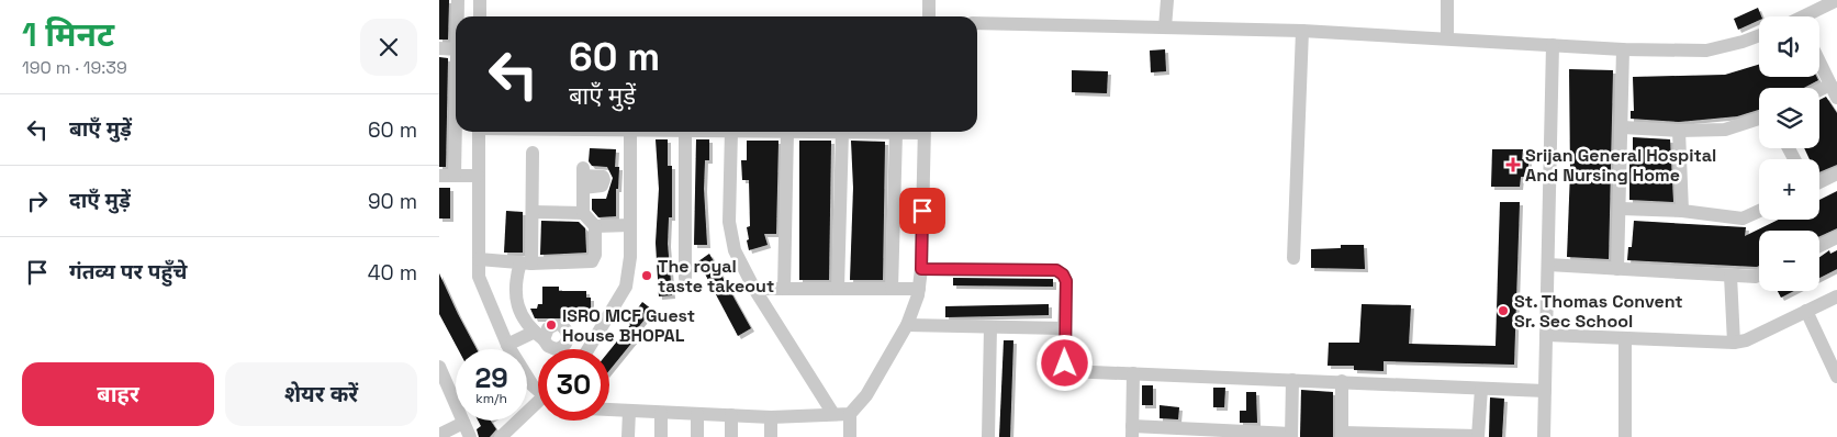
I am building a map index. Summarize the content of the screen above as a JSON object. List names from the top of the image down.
{
  "places": {
    "health": ["Srijan General Hospital And Nursing Home"],
    "other": ["The royal taste takeout", "St. Thomas Convent Sr. Sec School", "ISRO MCF Guest House BHOPAL"]
  },
  "page": {
    "heading": ["1 मिनट", "190 m · 19:39"],
    "map_buttons": ["+", "−"],
    "turn": ["60 m", "बाएँ मुड़ें"],
    "list": [
      {
        "name": "बाएँ मुड़ें",
        "value": "60 m"
      },
      {
        "name": "दाएँ मुड़ें",
        "value": "90 m"
      },
      {
        "name": "गंतव्य पर पहुँचे",
        "value": "40 m"
      }
    ],
    "speed": "29 km/h",
    "limit": "30",
    "buttons": ["बाहर", "शेयर करें"]
  }
}
